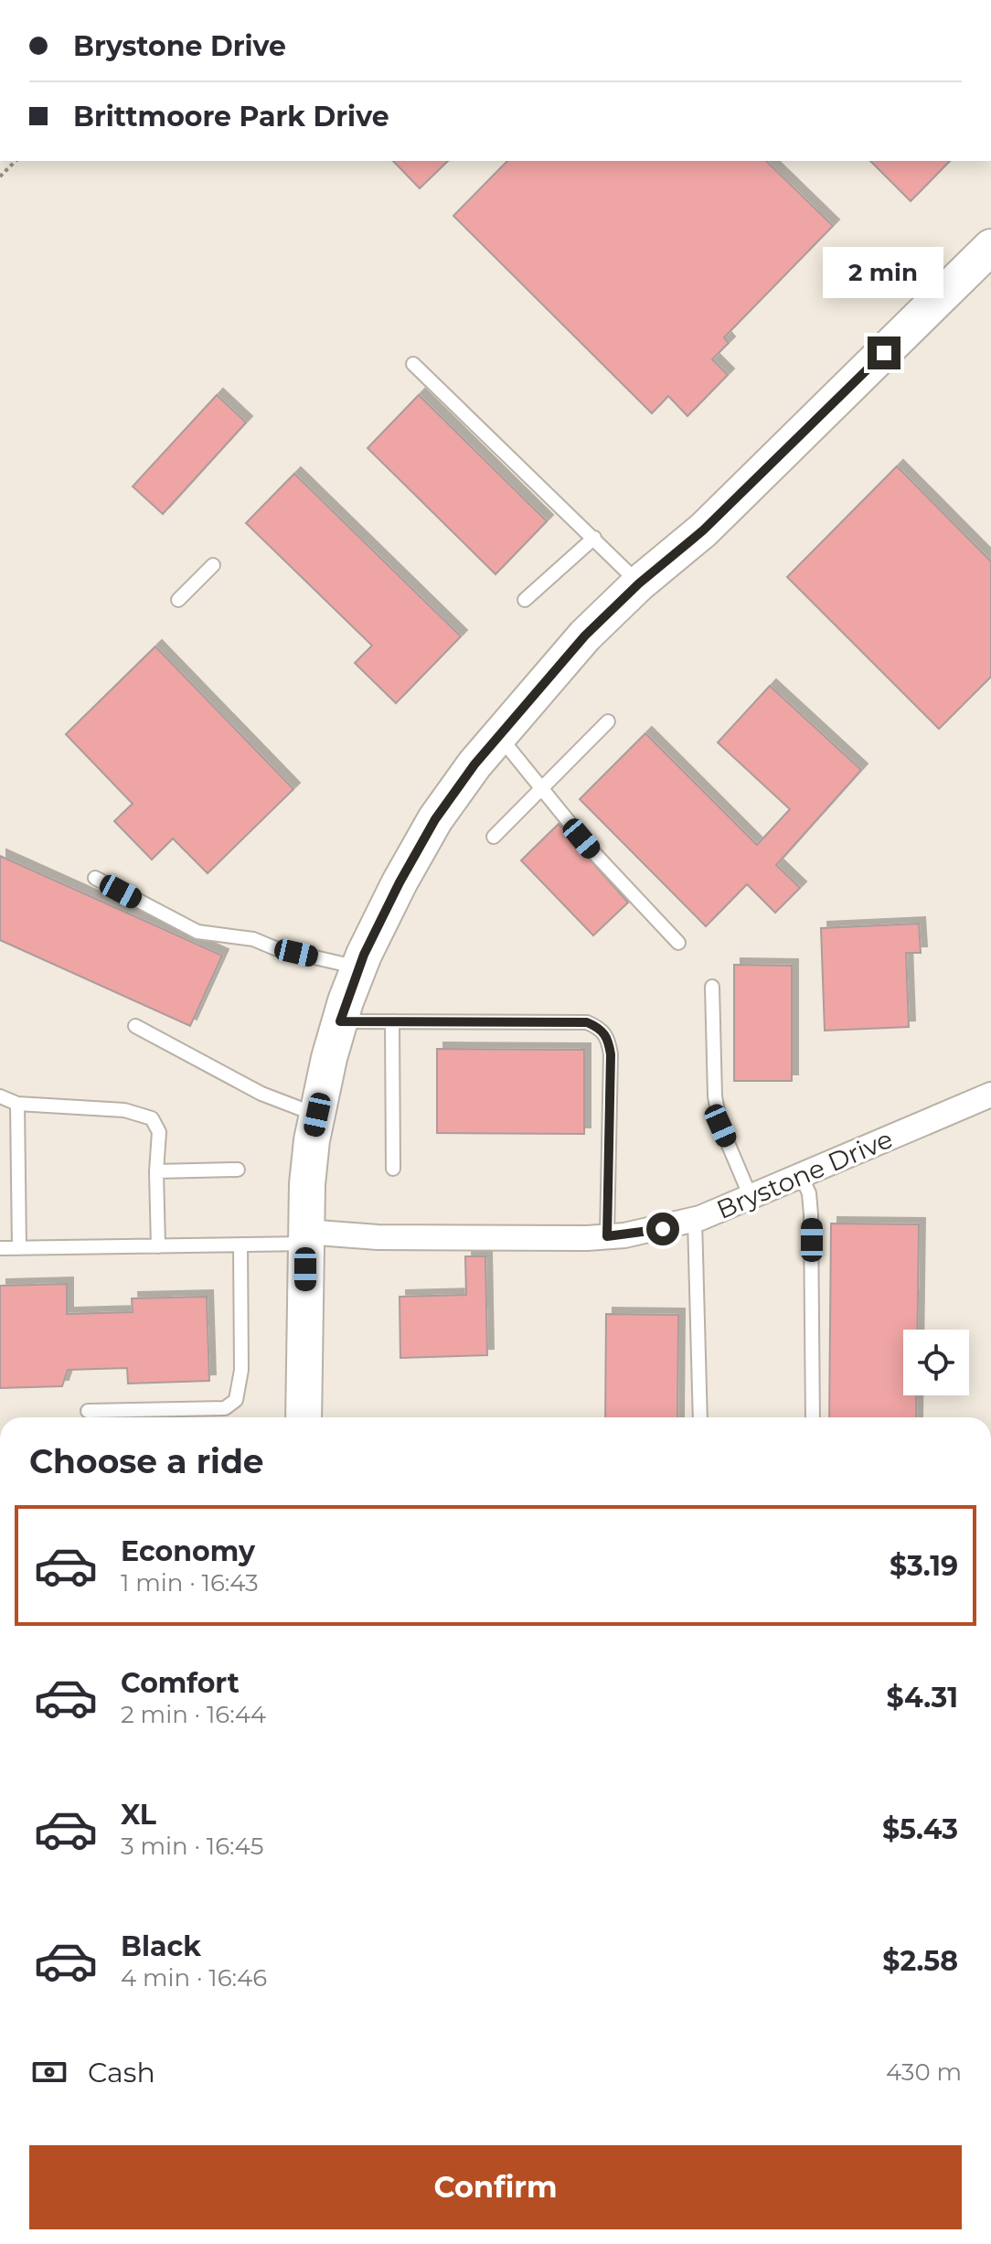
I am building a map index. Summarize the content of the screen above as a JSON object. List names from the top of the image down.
{
  "streets": {
    "street": ["Brystone Drive"]
  },
  "page": {
    "banner": ["Brystone Drive", "Brittmoore Park Drive"],
    "bubble": "2 min",
    "heading": "Choose a ride",
    "list": [
      {
        "name": "Economy",
        "note": "1 min · 16:43",
        "value": "$3.19"
      },
      {
        "name": "Comfort",
        "note": "2 min · 16:44",
        "value": "$4.31"
      },
      {
        "name": "XL",
        "note": "3 min · 16:45",
        "value": "$5.43"
      },
      {
        "name": "Black",
        "note": "4 min · 16:46",
        "value": "$2.58"
      }
    ],
    "pay": ["Cash", "430 m"],
    "buttons": "Confirm"
  }
}
